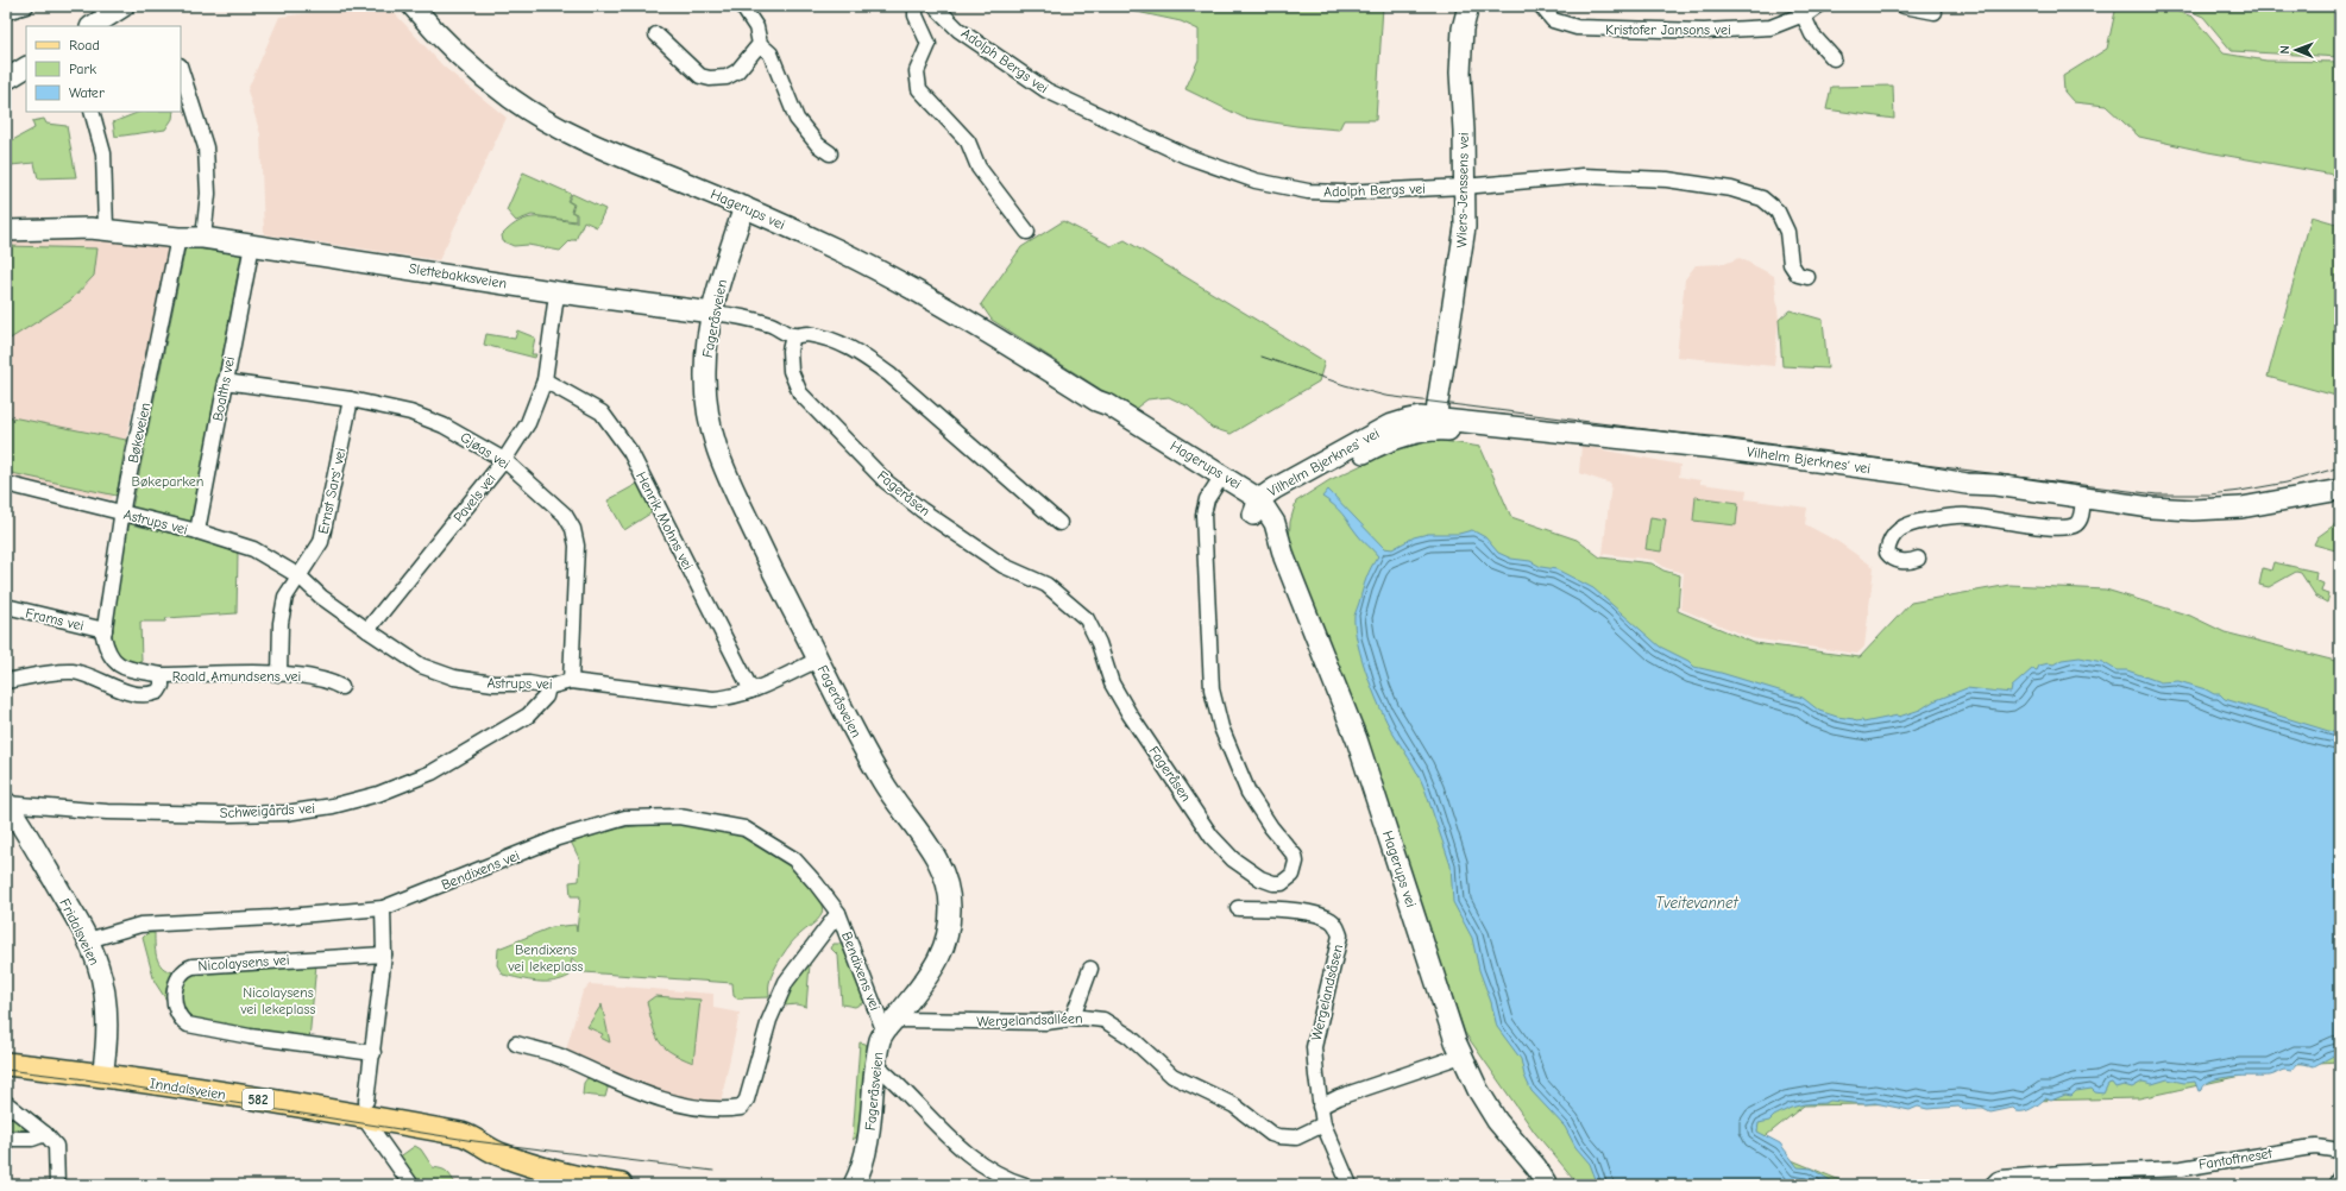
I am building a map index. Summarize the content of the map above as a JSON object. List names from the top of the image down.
{
  "streets": {
    "main road": [
      "Wiers-Jenssens vei",
      "Hagerups vei",
      "Slettebakksveien",
      "Fageråsveien",
      "Vilhelm Bjerknes' vei",
      "Fridalsveien",
      "Inndalsveien",
      "582"
    ],
    "street": [
      "Kristofer Jansons vei",
      "Adolph Bergs vei",
      "Boalths vei",
      "Bøkeveien",
      "Gjøas vei",
      "Ernst Sars' vei",
      "Fageråsen",
      "Pavels vei",
      "Henrik Mohns vei",
      "Astrups vei",
      "Frams vei",
      "Roald Amundsens vei",
      "Schweigårds vei",
      "Bendixens vei",
      "Nicolaysens vei",
      "Wergelandsåsen",
      "Wergelandsalléen",
      "Fantoftneset"
    ]
  },
  "crossings": [
    ["Adolph Bergs vei", "Wiers-Jenssens vei"],
    ["Wiers-Jenssens vei", "Vilhelm Bjerknes' vei"],
    ["Hagerups vei", "Fageråsveien"],
    ["Hagerups vei", "Vilhelm Bjerknes' vei"],
    ["Hagerups vei", "Fageråsen"],
    ["Slettebakksveien", "Fageråsveien"],
    ["Slettebakksveien", "Boalths vei"],
    ["Slettebakksveien", "Bøkeveien"],
    ["Slettebakksveien", "Pavels vei"],
    ["Fageråsveien", "Astrups vei"],
    ["Fageråsveien", "Bendixens vei"],
    ["Fageråsveien", "Wergelandsalléen"],
    ["Boalths vei", "Gjøas vei"],
    ["Boalths vei", "Astrups vei"],
    ["Bøkeveien", "Astrups vei"],
    ["Bøkeveien", "Frams vei"],
    ["Bøkeveien", "Roald Amundsens vei"],
    ["Gjøas vei", "Ernst Sars' vei"],
    ["Gjøas vei", "Pavels vei"],
    ["Gjøas vei", "Astrups vei"],
    ["Ernst Sars' vei", "Astrups vei"],
    ["Pavels vei", "Henrik Mohns vei"],
    ["Pavels vei", "Astrups vei"],
    ["Henrik Mohns vei", "Astrups vei"],
    ["Astrups vei", "Schweigårds vei"],
    ["Schweigårds vei", "Fridalsveien"],
    ["Bendixens vei", "Fridalsveien"],
    ["Bendixens vei", "Wergelandsalléen"],
    ["Fridalsveien", "Inndalsveien"],
    ["Wergelandsåsen", "Wergelandsalléen"]
  ],
  "water": ["Tveitevannet"],
  "parks": ["Bøkeparken", "Bendixens vei lekeplass", "Nicolaysens vei lekeplass"],
  "legend": ["Road", "Park", "Water"],
  "north": "left"
}
